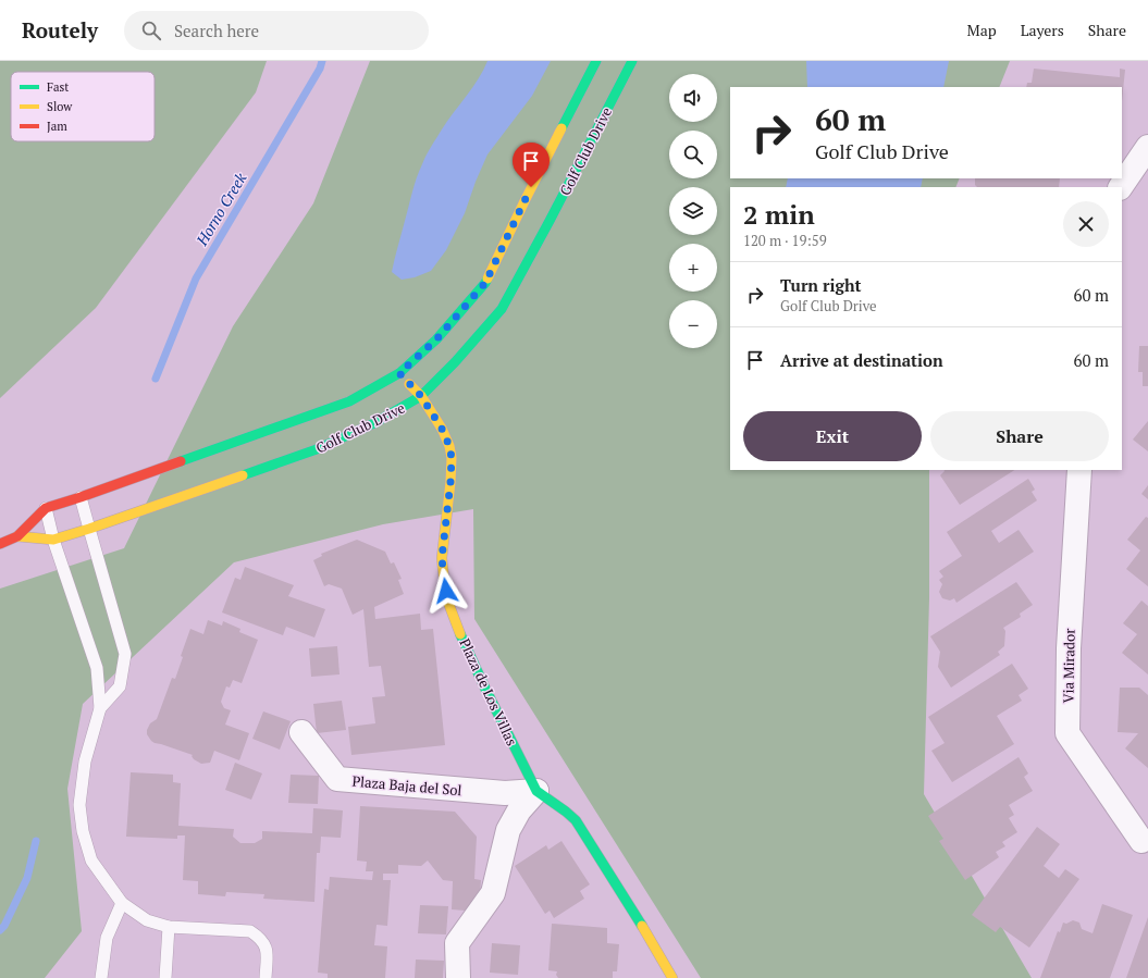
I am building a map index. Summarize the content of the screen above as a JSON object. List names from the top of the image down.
{
  "streets": {
    "street": [
      "Golf Club Drive",
      "Via Mirador",
      "Plaza de Los Villas",
      "Plaza Baja del Sol"
    ]
  },
  "crossings": [
    ["Golf Club Drive", "Plaza de Los Villas"],
    ["Plaza de Los Villas", "Plaza Baja del Sol"]
  ],
  "water": ["Horno Creek"],
  "legend": ["Fast", "Slow", "Jam"],
  "page": {
    "header": "Routely",
    "search": "Search here",
    "nav": ["Map", "Layers", "Share"],
    "map_buttons": ["+", "−"],
    "turn": ["60 m", "Golf Club Drive"],
    "heading": ["2 min", "120 m · 19:59"],
    "list": [
      {
        "name": "Turn right",
        "note": "Golf Club Drive",
        "value": "60 m"
      },
      {
        "name": "Arrive at destination",
        "value": "60 m"
      }
    ],
    "buttons": ["Exit", "Share"]
  }
}
